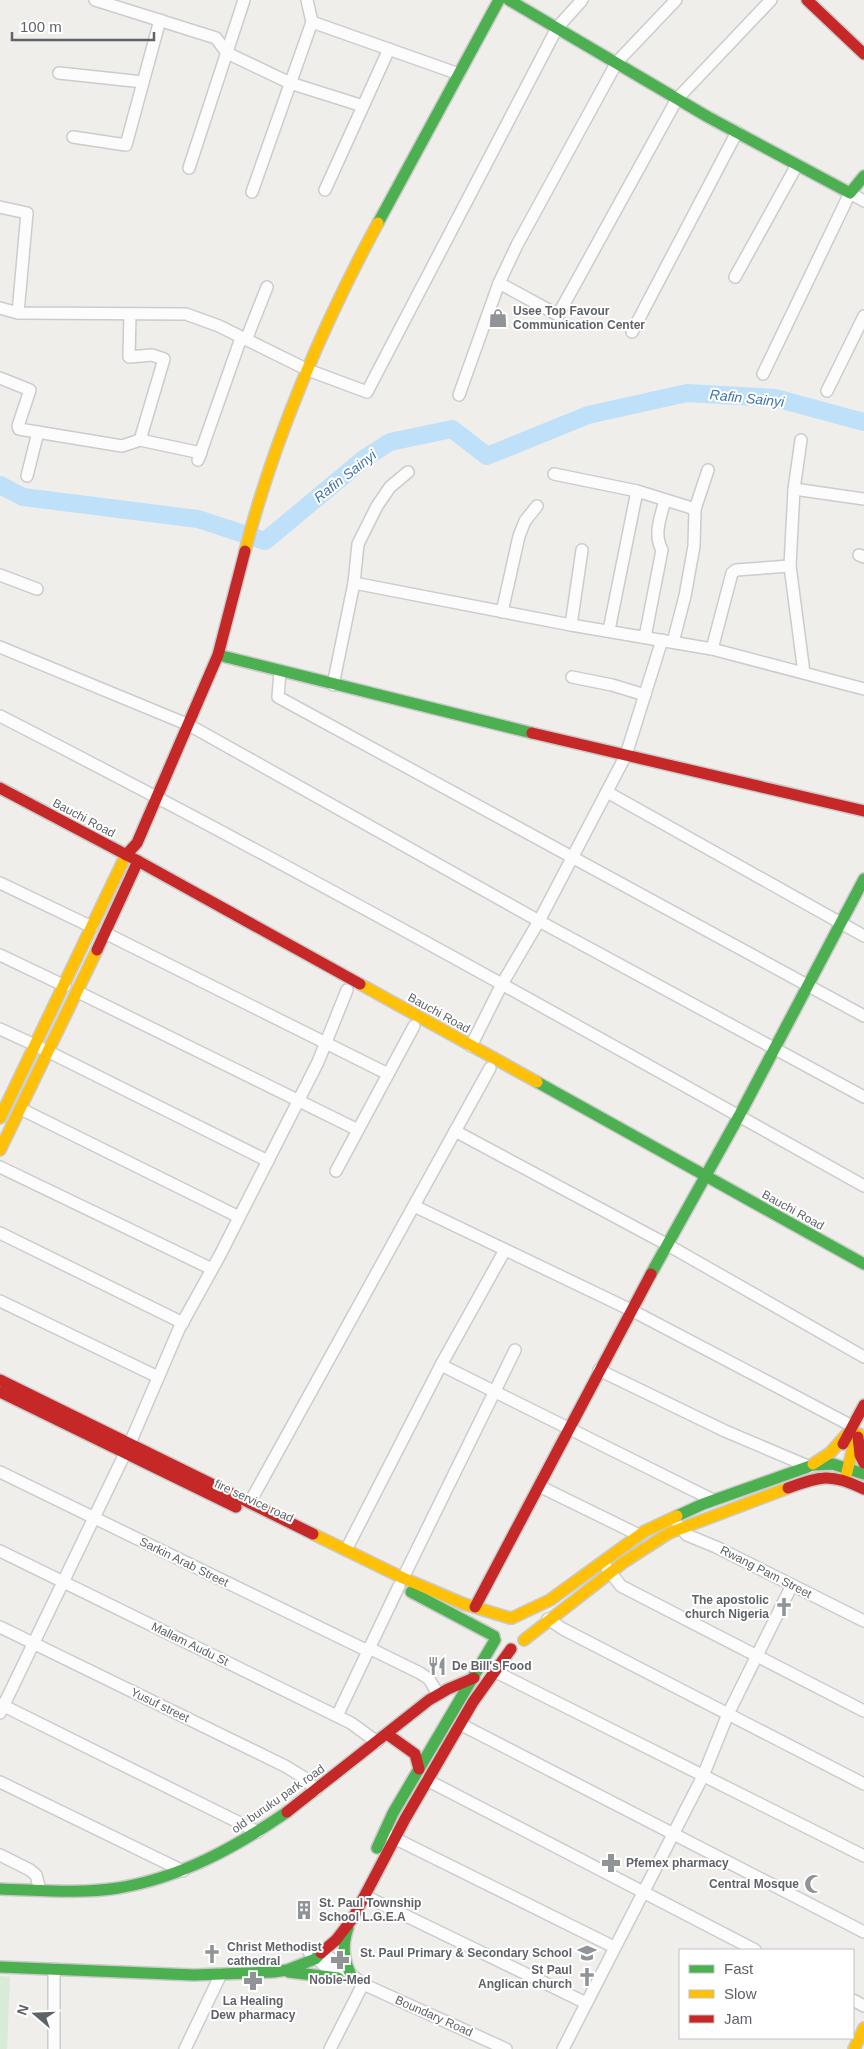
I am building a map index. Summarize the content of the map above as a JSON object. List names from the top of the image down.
{
  "streets": {
    "main road": ["Bauchi Road", "fire service road", "old buruku park road"],
    "street": [
      "Sarkin Arab Street",
      "Rwang Pam Street",
      "Mallam Audu St",
      "Yusuf street",
      "Boundary Road"
    ]
  },
  "crossings": [
    ["Sarkin Arab Street", "old buruku park road"],
    ["Mallam Audu St", "old buruku park road"],
    ["Yusuf street", "old buruku park road"]
  ],
  "water": ["Rafin Sainyi"],
  "places": {
    "shop": ["Usee Top Favour Communication Center"],
    "church": ["The apostolic church Nigeria", "Christ Methodist cathedral", "St Paul Anglican church"],
    "restaurant": ["De Bill's Food"],
    "pharmacy": ["Pfemex pharmacy", "Noble-Med", "La Healing Dew pharmacy"],
    "mosque": ["Central Mosque"],
    "building": ["St. Paul Township School L.G.E.A"],
    "school or university": ["St. Paul Primary & Secondary School"]
  },
  "legend": ["Fast", "Slow", "Jam"],
  "scale_bar": "100 m",
  "north": "left"
}
